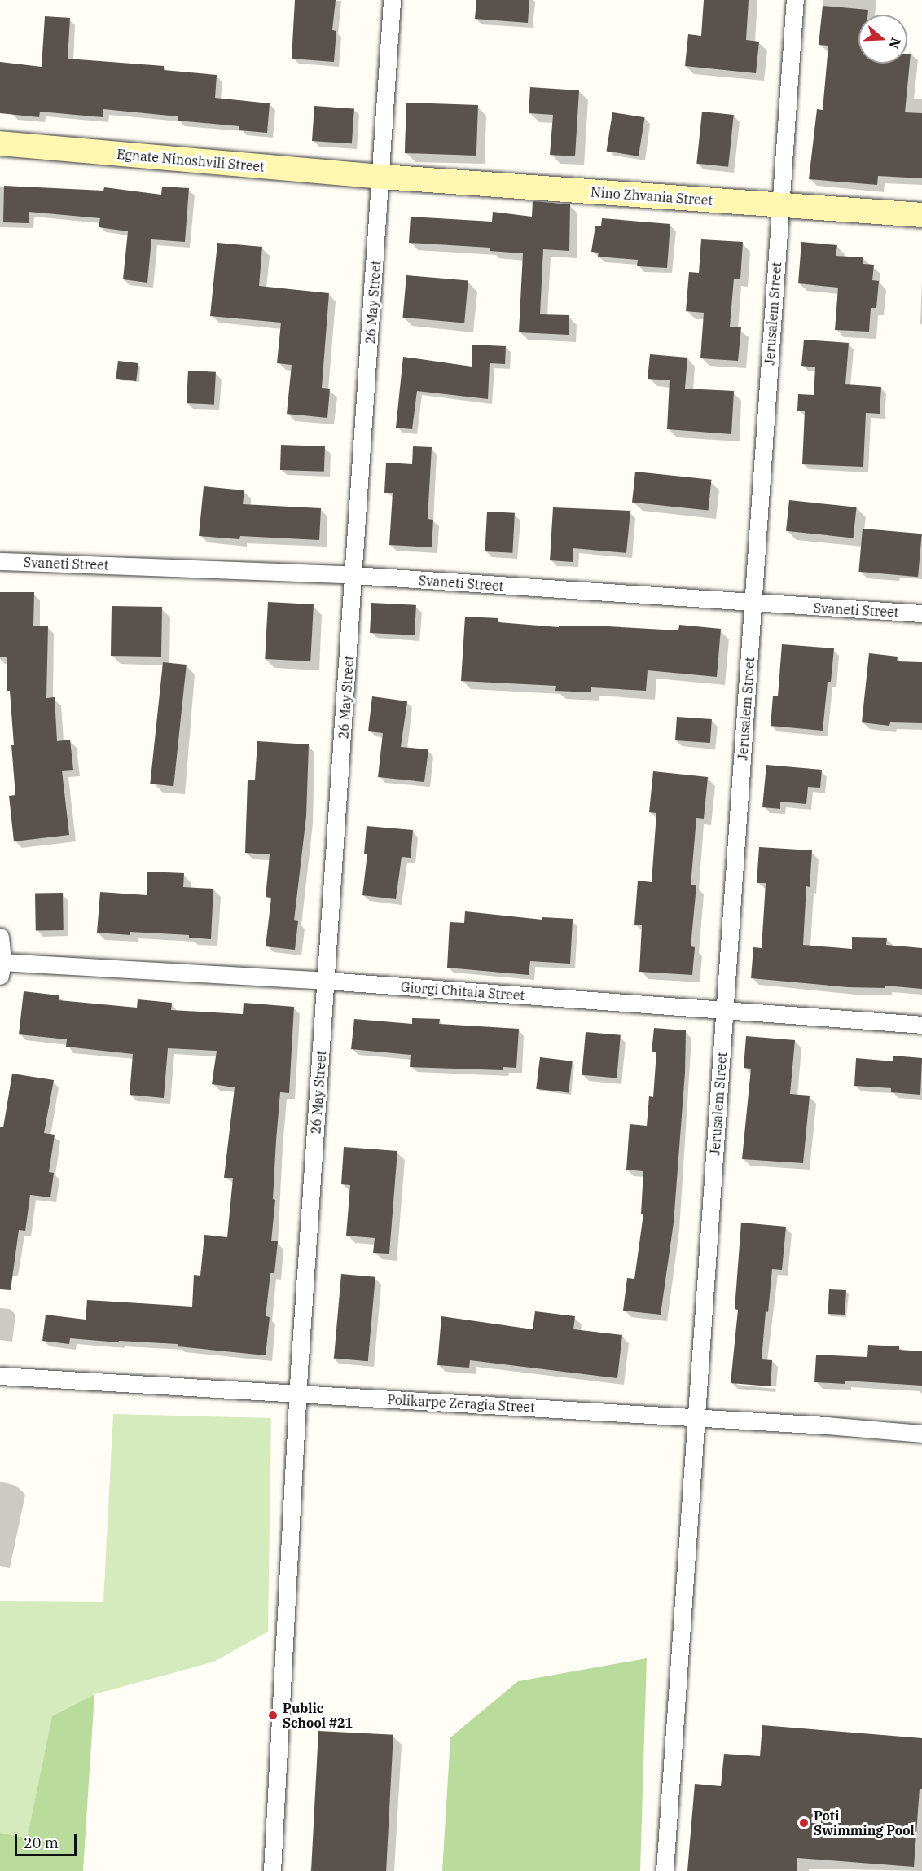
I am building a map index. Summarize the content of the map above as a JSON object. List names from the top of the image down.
{
  "streets": {
    "street": [
      "Egnate Ninoshvili Street",
      "Nino Zhvania Street",
      "26 May Street",
      "Jerusalem Street",
      "Svaneti Street",
      "Giorgi Chitaia Street",
      "Polikarpe Zeragia Street"
    ]
  },
  "crossings": [
    ["Egnate Ninoshvili Street", "Nino Zhvania Street"],
    ["Egnate Ninoshvili Street", "26 May Street"],
    ["Nino Zhvania Street", "26 May Street"],
    ["Nino Zhvania Street", "Jerusalem Street"],
    ["26 May Street", "Svaneti Street"],
    ["26 May Street", "Giorgi Chitaia Street"],
    ["26 May Street", "Polikarpe Zeragia Street"],
    ["Jerusalem Street", "Svaneti Street"],
    ["Jerusalem Street", "Giorgi Chitaia Street"],
    ["Jerusalem Street", "Polikarpe Zeragia Street"]
  ],
  "places": ["Public School #21", "Poti Swimming Pool"],
  "scale_bar": "20 m",
  "north": "right"
}
